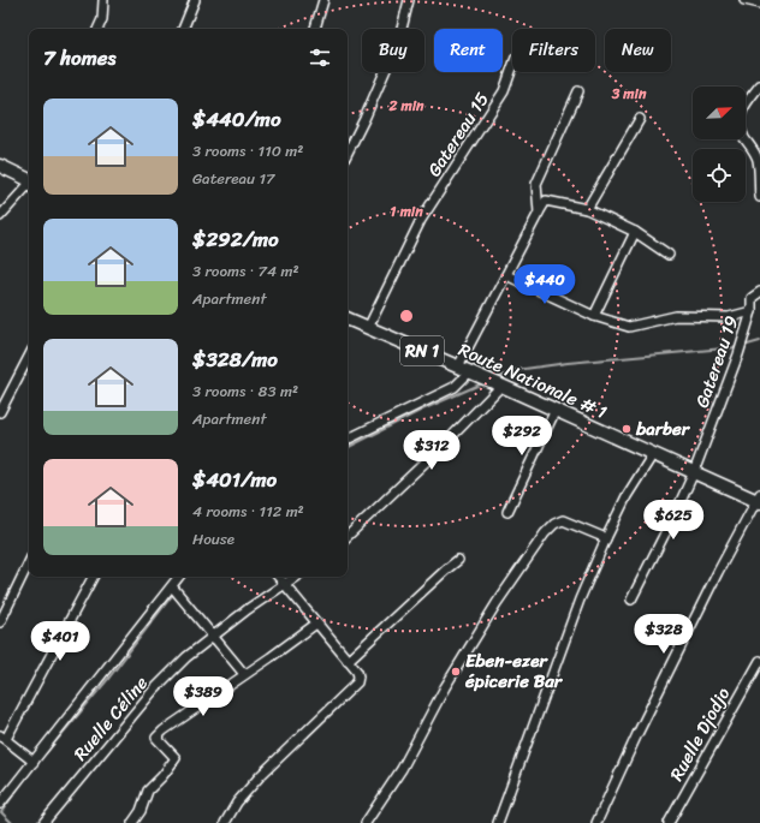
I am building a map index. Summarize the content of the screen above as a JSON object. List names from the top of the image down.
{
  "streets": {
    "main road": ["RN 1", "Route Nationale # 1"],
    "street": [
      "Gatereau 15",
      "Gatereau 19",
      "Ruelle Céline",
      "Ruelle Djodjo"
    ]
  },
  "crossings": [
    ["Gatereau 15", "Route Nationale # 1"],
    ["Gatereau 19", "Route Nationale # 1"]
  ],
  "places": ["barber", "Eben-ezer épicerie Bar"],
  "north": "top right",
  "page": {
    "chip": [
      "Buy",
      "Rent",
      "Filters",
      "New"
    ],
    "heading": "7 homes",
    "list": [
      {
        "name": "$440/mo",
        "note": "3 rooms · 110 m² · Gatereau 17"
      },
      {
        "name": "$292/mo",
        "note": "3 rooms · 74 m² · Apartment"
      },
      {
        "name": "$328/mo",
        "note": "3 rooms · 83 m² · Apartment"
      },
      {
        "name": "$401/mo",
        "note": "4 rooms · 112 m² · House"
      }
    ],
    "price": [
      "$440",
      "$292",
      "$312",
      "$625",
      "$328",
      "$401",
      "$389"
    ]
  },
  "rings": ["3 min", "2 min", "1 min"]
}
